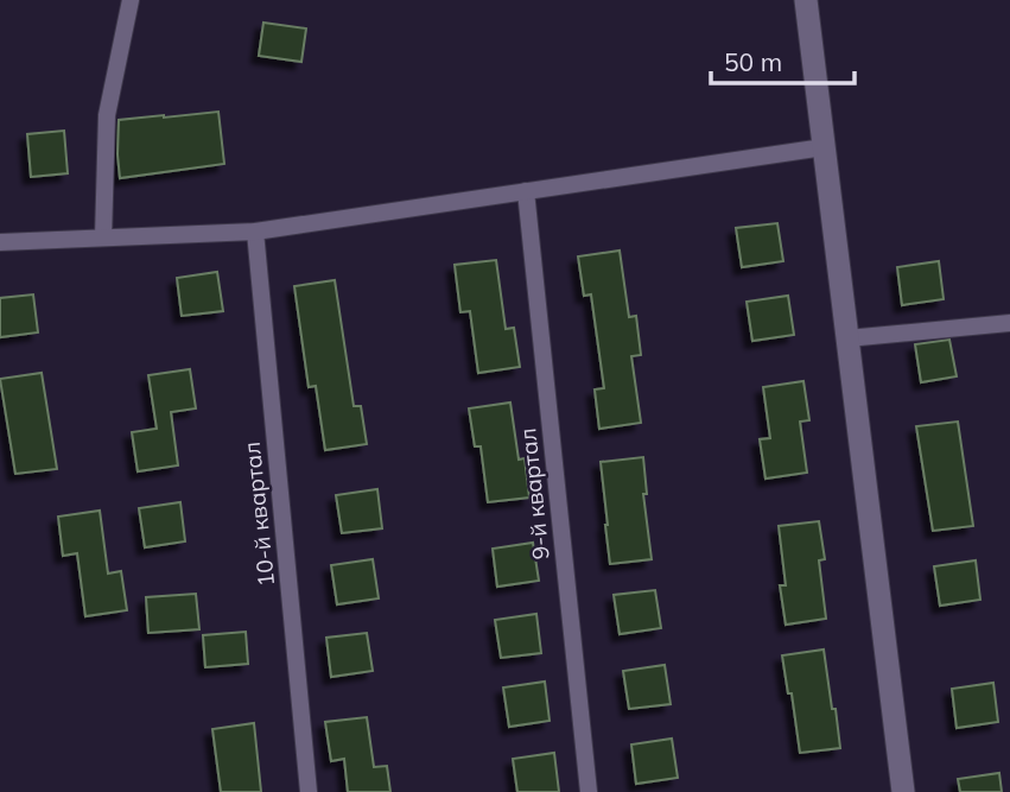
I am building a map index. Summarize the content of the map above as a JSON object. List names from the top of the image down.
{
  "streets": {
    "street": ["9-й квартал", "10-й квартал"]
  },
  "scale_bar": "50 m"
}
